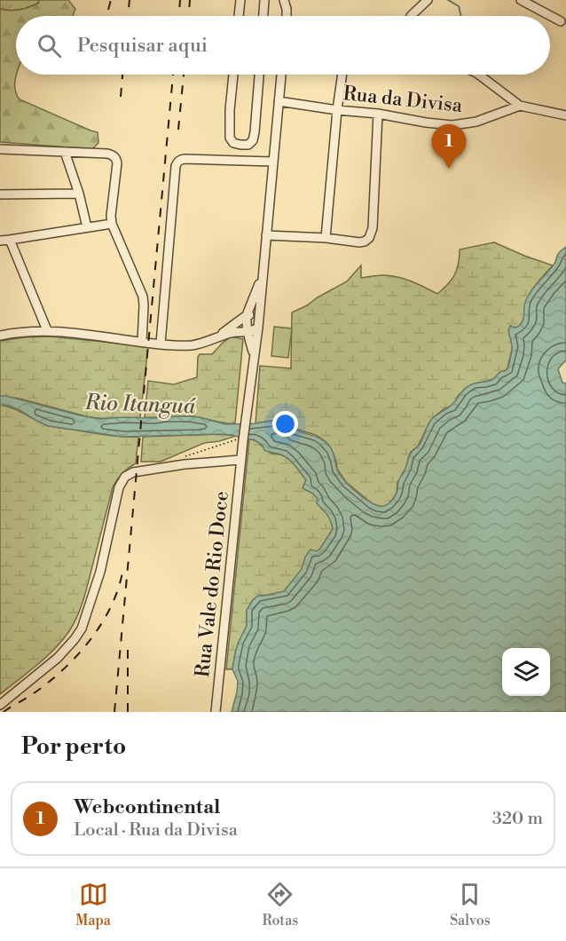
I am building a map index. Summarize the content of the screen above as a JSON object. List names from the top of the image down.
{
  "streets": {
    "street": ["Rua da Divisa", "Rua Vale do Rio Doce"]
  },
  "crossings": [
    ["Rua da Divisa", "Rua Vale do Rio Doce"]
  ],
  "water": ["Rio Itanguá"],
  "page": {
    "search": "Pesquisar aqui",
    "pins": "1",
    "heading": "Por perto",
    "list": [
      {
        "mark": "1",
        "name": "Webcontinental",
        "note": "Local · Rua da Divisa",
        "value": "320 m"
      }
    ],
    "nav": ["Mapa", "Rotas", "Salvos"]
  }
}
